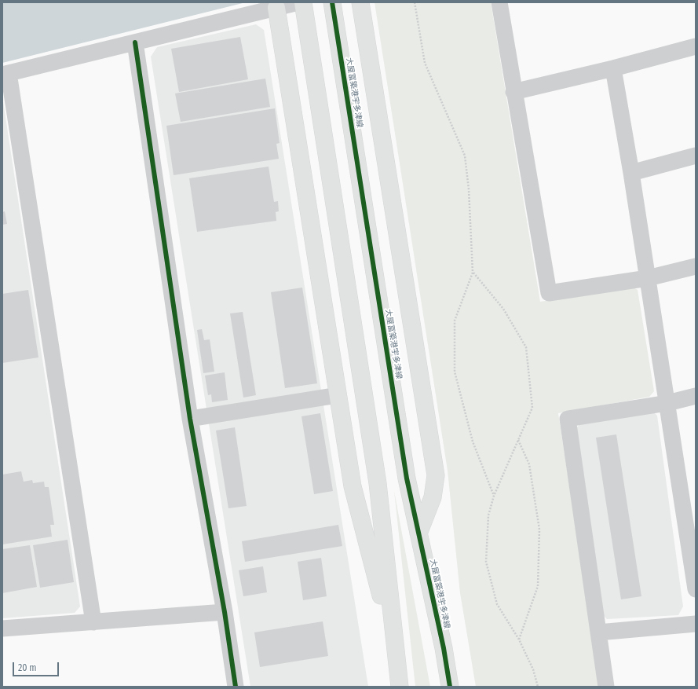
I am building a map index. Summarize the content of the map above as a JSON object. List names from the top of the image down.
{
  "streets": {
    "main road": ["大屋冨築港宇多津線"]
  },
  "scale_bar": "20 m"
}
